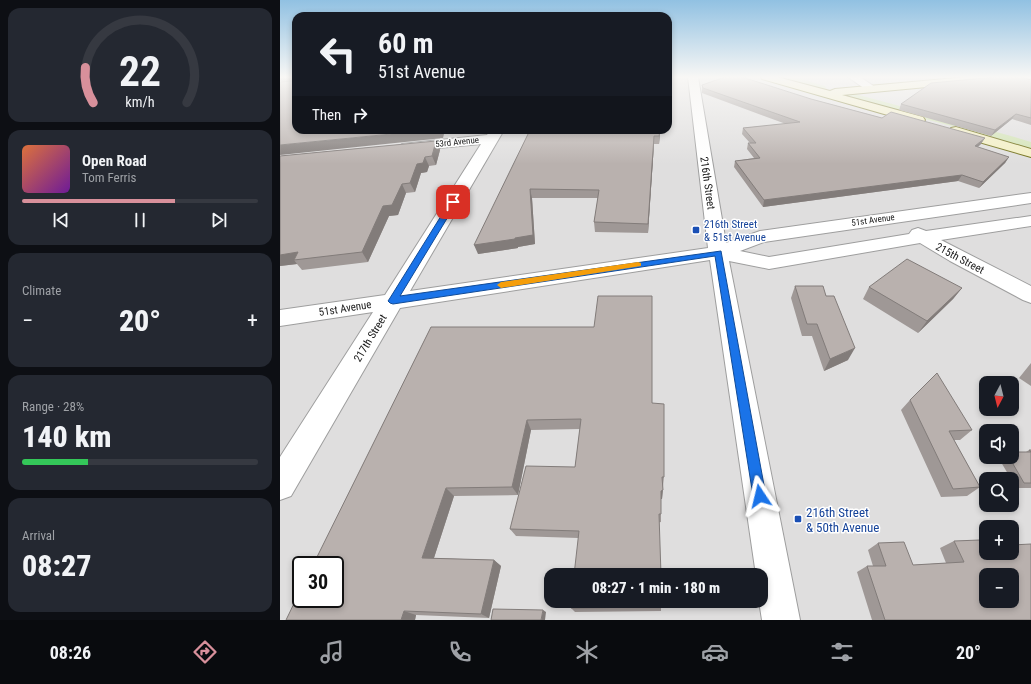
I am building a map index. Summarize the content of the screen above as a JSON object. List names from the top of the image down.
{
  "streets": {
    "street": [
      "53rd Avenue",
      "216th Street",
      "51st Avenue",
      "215th Street",
      "217th Street"
    ]
  },
  "crossings": [
    ["53rd Avenue", "217th Street"],
    ["216th Street", "51st Avenue"],
    ["51st Avenue", "215th Street"],
    ["51st Avenue", "217th Street"]
  ],
  "places": {
    "transit": ["216th Street & 51st Avenue", "216th Street & 50th Avenue"]
  },
  "north": "bottom",
  "page": {
    "turn": ["60 m", "51st Avenue"],
    "then": "Then",
    "song": ["Open Road", "Tom Ferris"],
    "tile": [
      "Climate",
      ["Range · 28%", "140 km"],
      ["Arrival", "08:27"]
    ],
    "heat": ["−", "20°", "+"],
    "map_buttons": ["+", "−"],
    "limit": "30",
    "trip": "08:27 · 1 min · 180 m",
    "tabs": ["08:26", "20°"],
    "gauge": ["22", "km/h"]
  }
}
